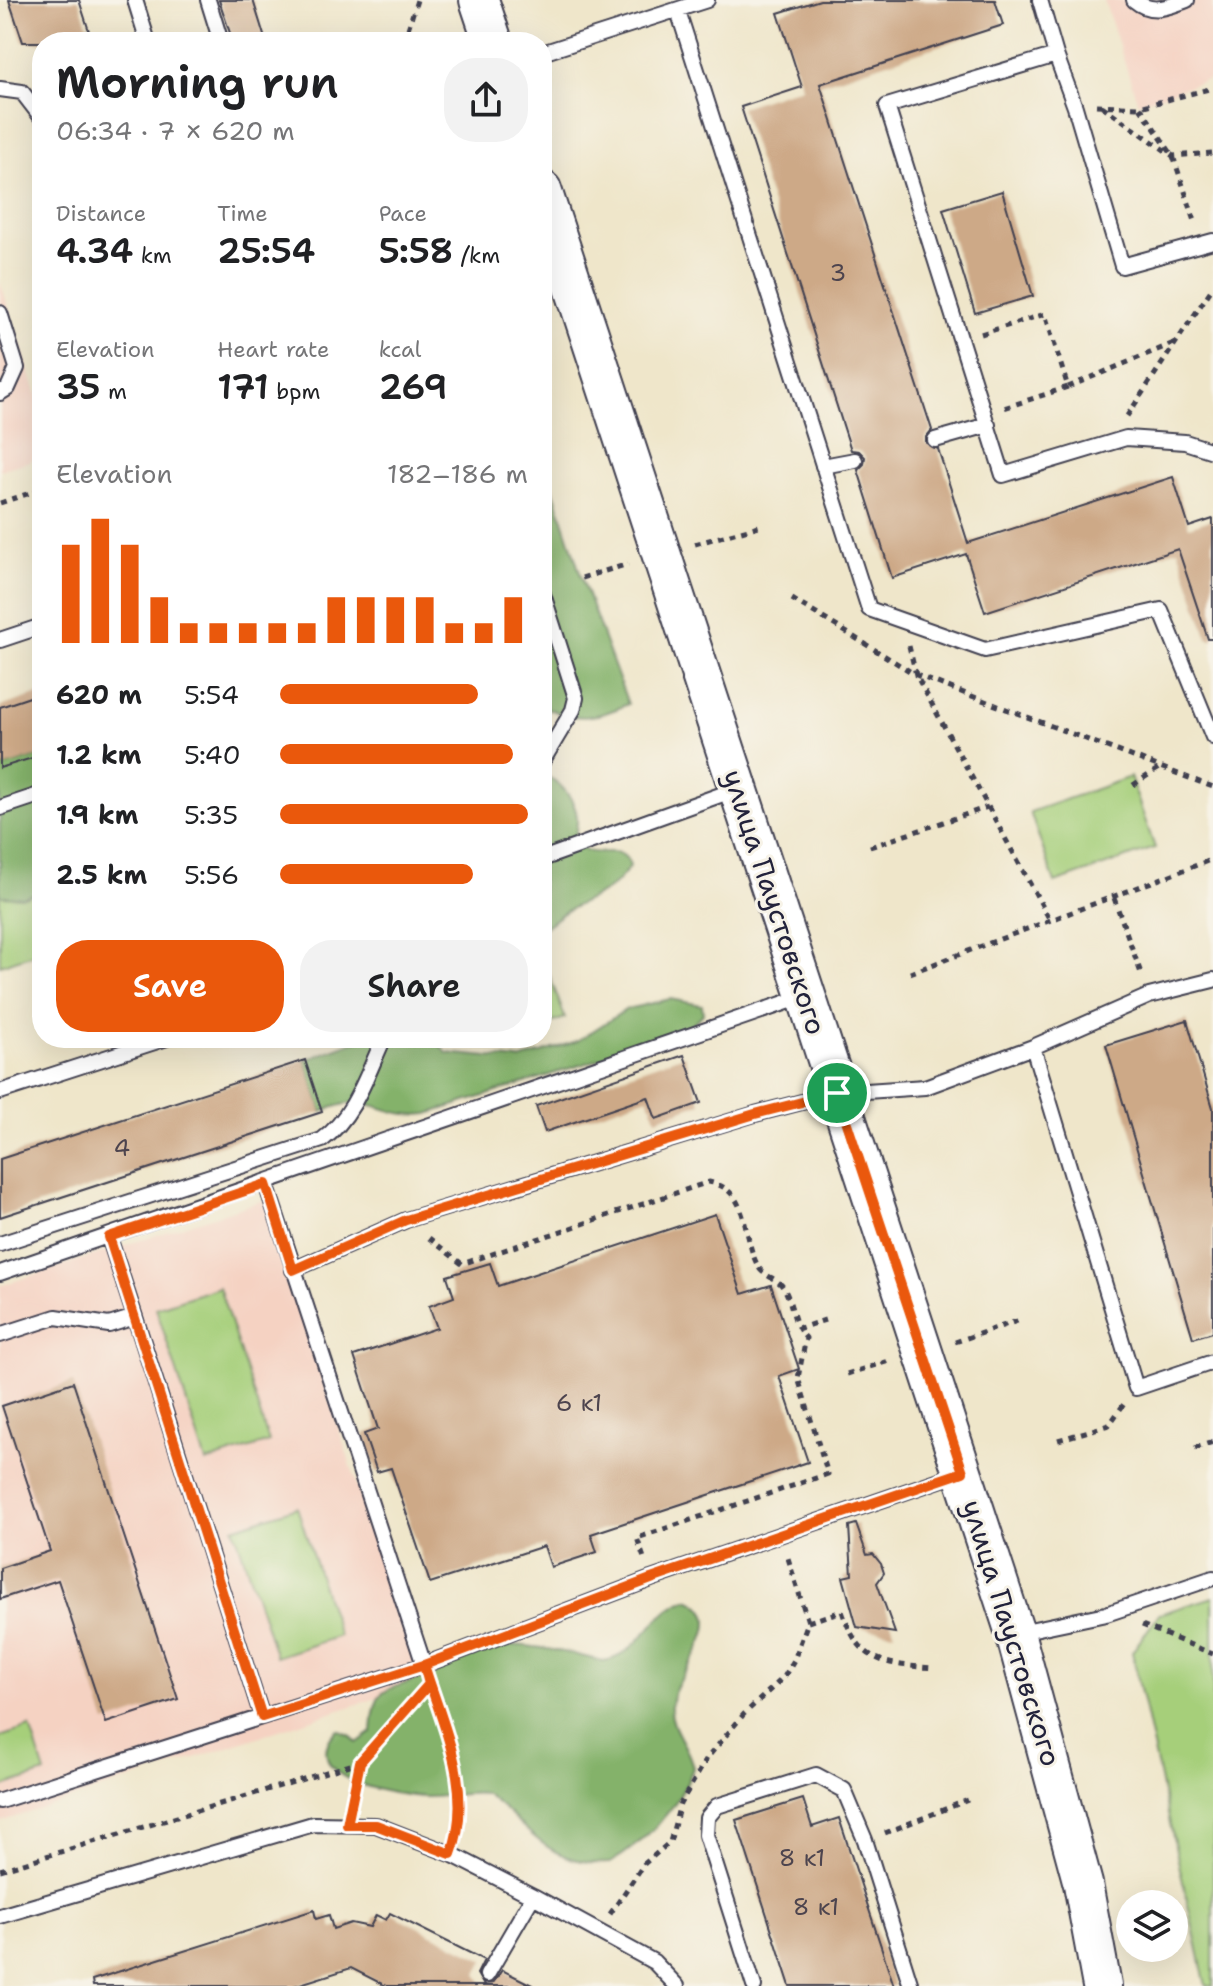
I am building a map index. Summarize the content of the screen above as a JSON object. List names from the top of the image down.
{
  "streets": {
    "main road": ["улица Паустовского"]
  },
  "house_numbers": [
    "3",
    "4",
    "6 к1",
    "8 к1",
    "8 к1"
  ],
  "page": {
    "heading": ["Morning run", "06:34 · 7 × 620 m"],
    "stats": [
      ["Distance", "4.34 km"],
      ["Time", "25:54"],
      ["Pace", "5:58 /km"],
      ["Elevation", "35 m"],
      ["Heart rate", "171 bpm"],
      ["kcal", "269"]
    ],
    "chart": ["Elevation", "182–186 m"],
    "list": [
      {
        "name": "620 m",
        "note": "5:54"
      },
      {
        "name": "1.2 km",
        "note": "5:40"
      },
      {
        "name": "1.9 km",
        "note": "5:35"
      },
      {
        "name": "2.5 km",
        "note": "5:56"
      }
    ],
    "buttons": ["Save", "Share"]
  }
}
